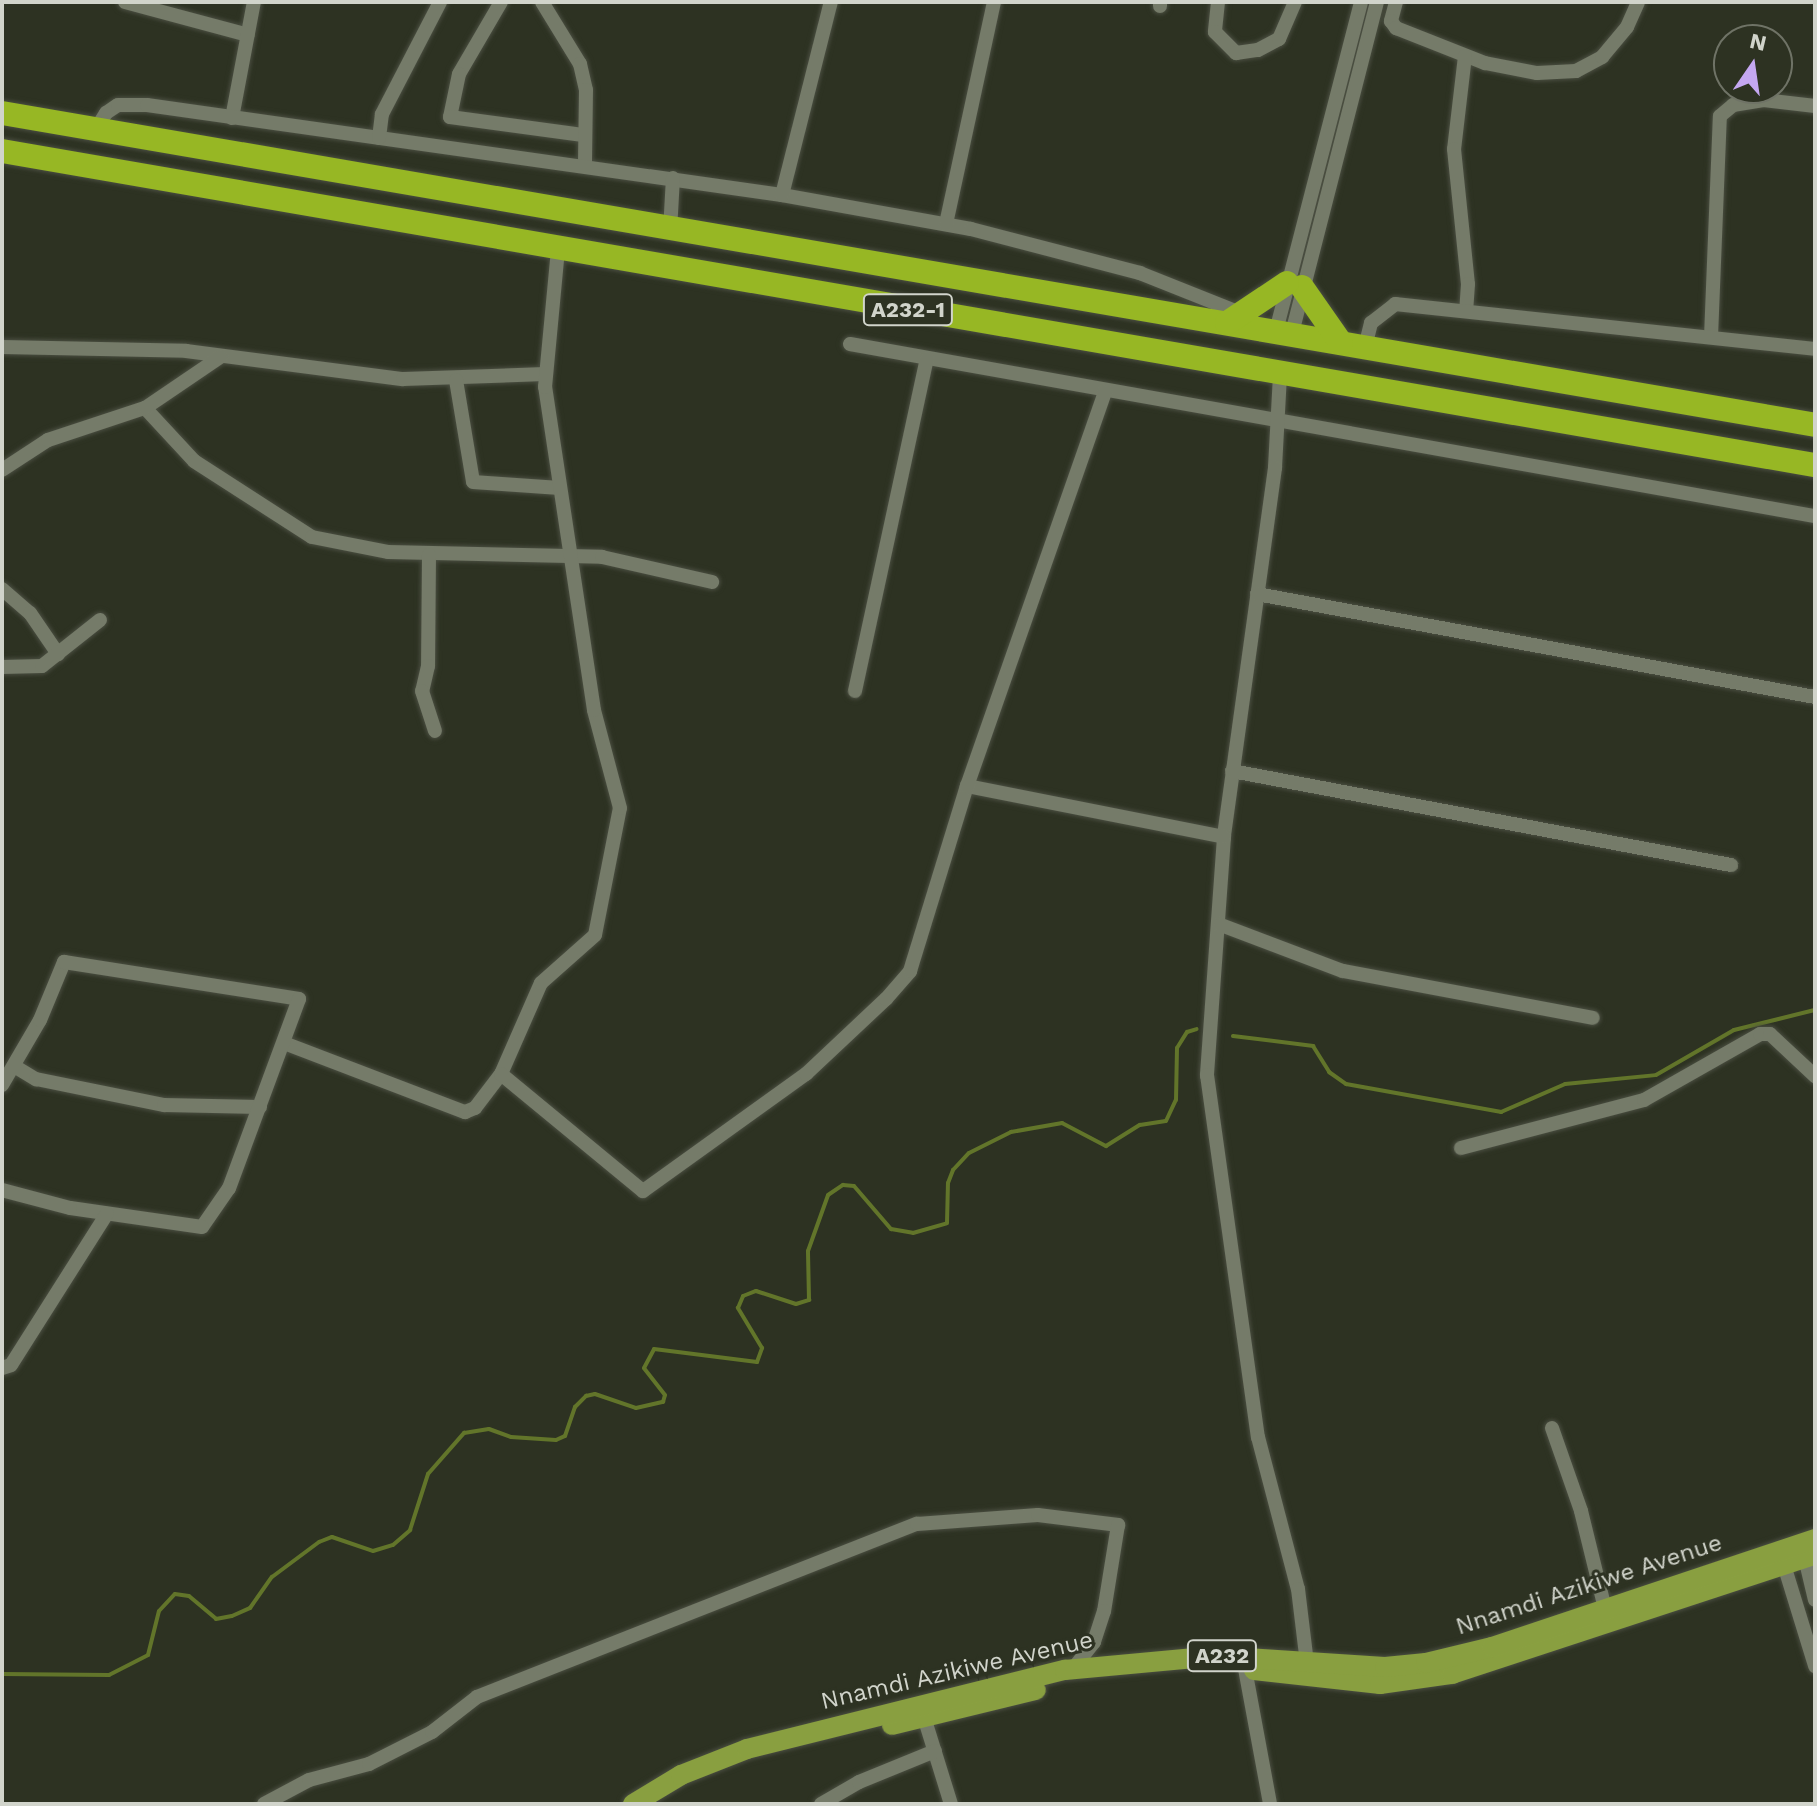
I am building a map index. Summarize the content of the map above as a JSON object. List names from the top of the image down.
{
  "streets": {
    "highway": ["A232-1"],
    "main road": ["Nnamdi Azikiwe Avenue", "A232"]
  },
  "north": "top"
}
